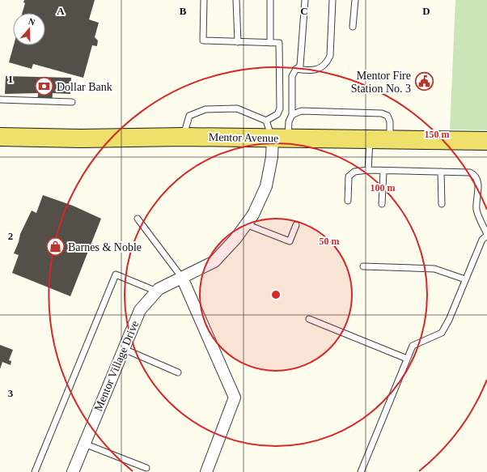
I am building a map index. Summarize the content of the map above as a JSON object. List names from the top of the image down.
{
  "streets": {
    "main road": ["Mentor Avenue"],
    "street": ["Mentor Village Drive"]
  },
  "crossings": [
    ["Mentor Avenue", "Mentor Village Drive"]
  ],
  "places": {
    "public building": ["Mentor Fire Station No. 3"],
    "bank": ["Dollar Bank"],
    "shop": ["Barnes & Noble"]
  },
  "north": "top",
  "grid": {
    "columns": [
      "A",
      "B",
      "C",
      "D"
    ],
    "rows": ["1", "2", "3"]
  },
  "rings": ["150 m", "100 m", "50 m"]
}
